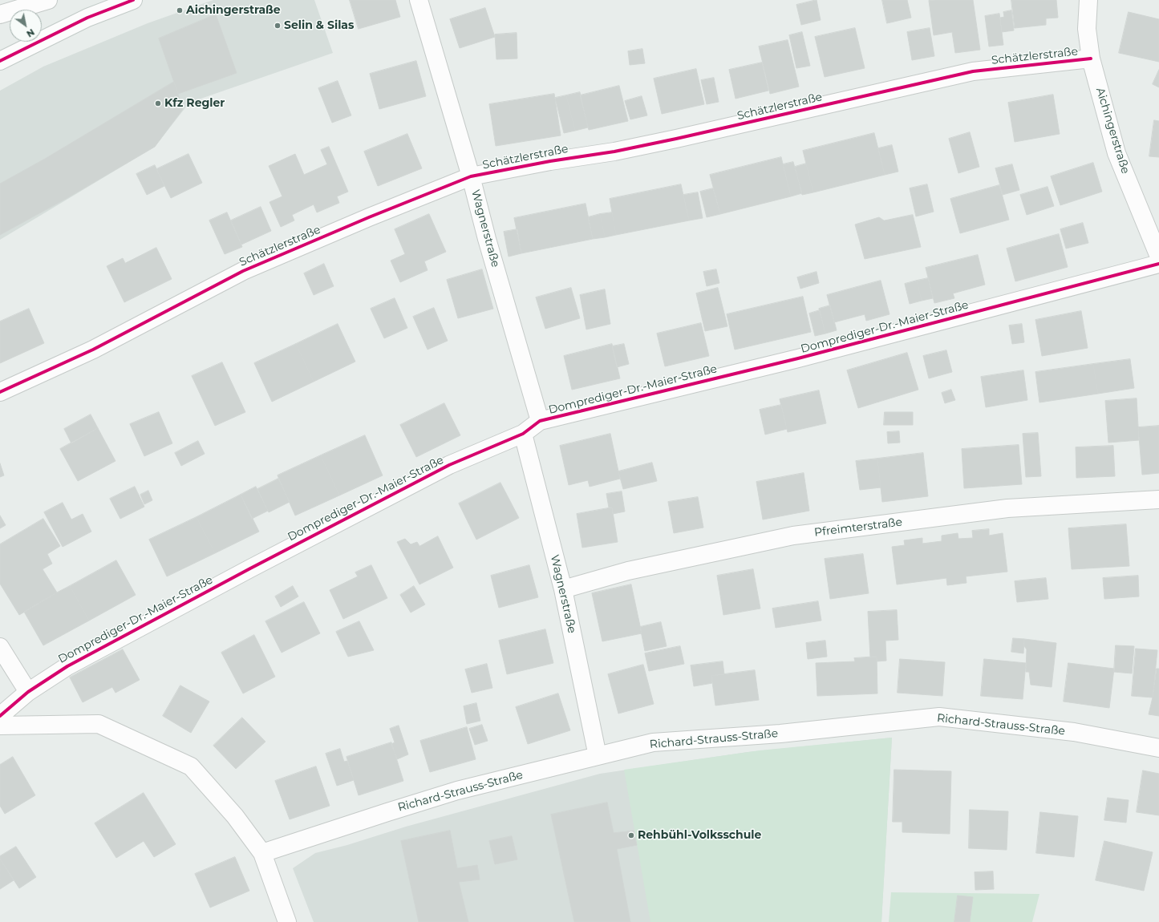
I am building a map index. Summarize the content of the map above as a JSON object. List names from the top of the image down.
{
  "streets": {
    "street": [
      "Schätzlerstraße",
      "Aichingerstraße",
      "Wagnerstraße",
      "Domprediger-Dr.-Maier-Straße",
      "Pfreimterstraße",
      "Richard-Strauss-Straße"
    ]
  },
  "crossings": [
    ["Schätzlerstraße", "Aichingerstraße"],
    ["Schätzlerstraße", "Wagnerstraße"],
    ["Wagnerstraße", "Domprediger-Dr.-Maier-Straße"],
    ["Wagnerstraße", "Pfreimterstraße"],
    ["Wagnerstraße", "Richard-Strauss-Straße"]
  ],
  "places": [
    "Aichingerstraße",
    "Selin & Silas",
    "Kfz Regler",
    "Rehbühl-Volksschule"
  ],
  "north": "bottom right"
}
